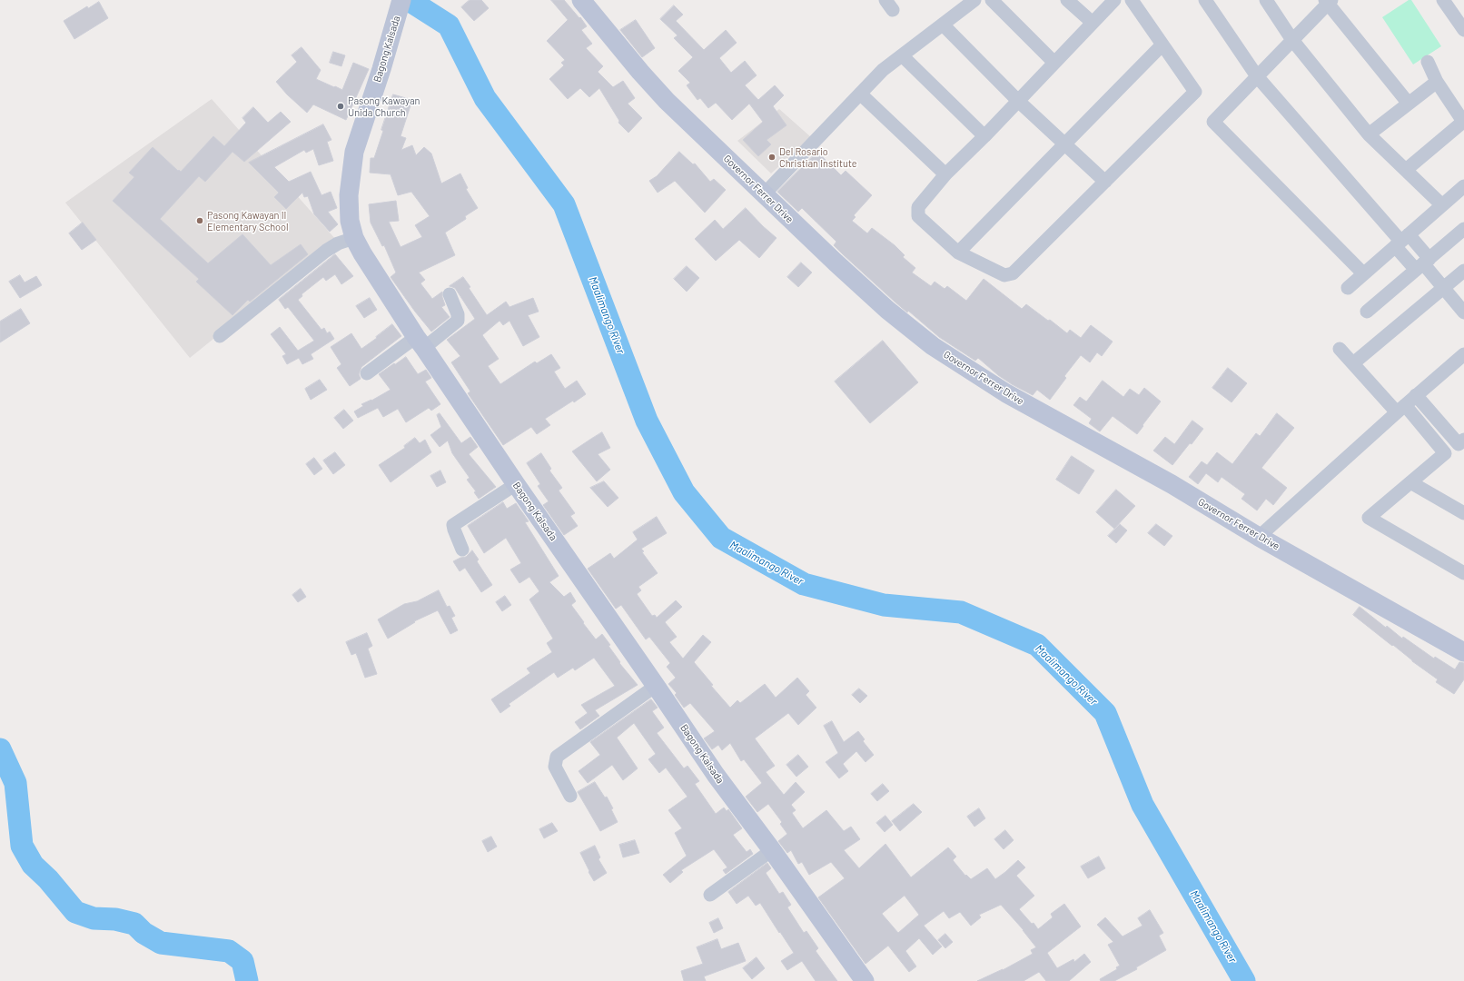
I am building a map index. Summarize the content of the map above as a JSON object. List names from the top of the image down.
{
  "streets": {
    "street": ["Bagong Kalsada", "Governor Ferrer Drive"]
  },
  "water": ["Maalimango River"],
  "places": ["Pasong Kawayan Unida Church", "Del Rosario Christian Institute", "Pasong Kawayan II Elementary School"]
}
